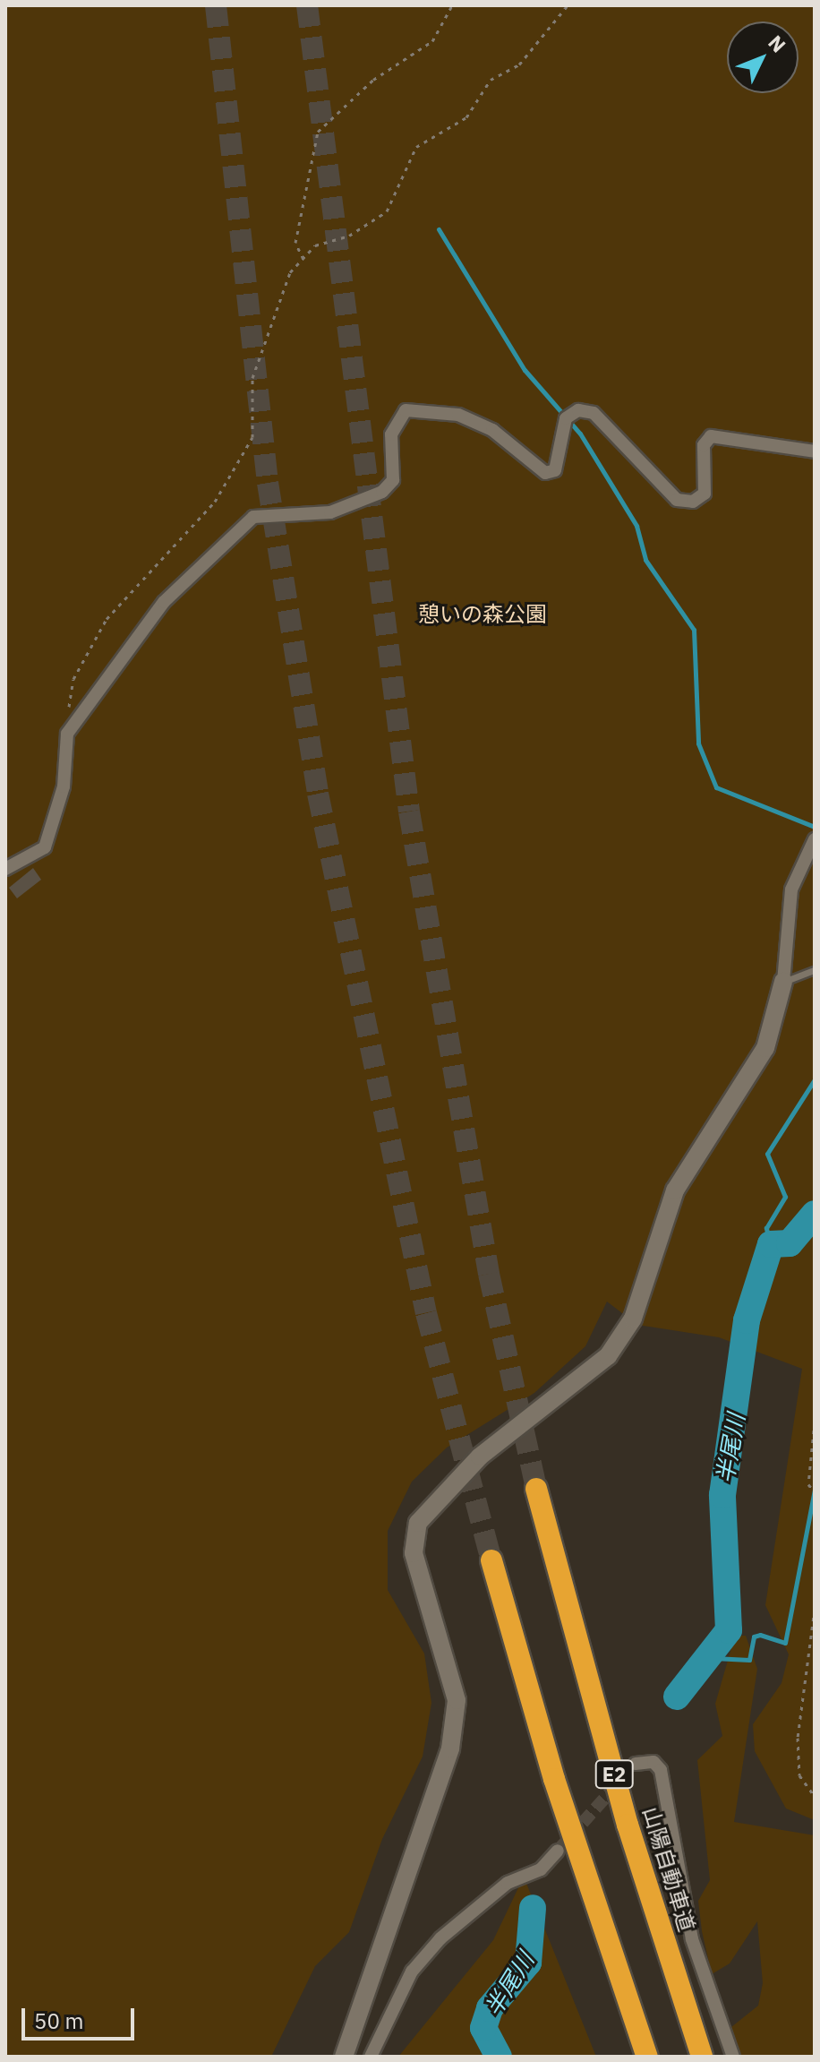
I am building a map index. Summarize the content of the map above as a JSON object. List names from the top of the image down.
{
  "streets": {
    "highway": ["E2", "山陽自動車道"]
  },
  "water": ["半尾川"],
  "parks": ["憩いの森公園"],
  "scale_bar": "50 m",
  "north": "top right"
}
